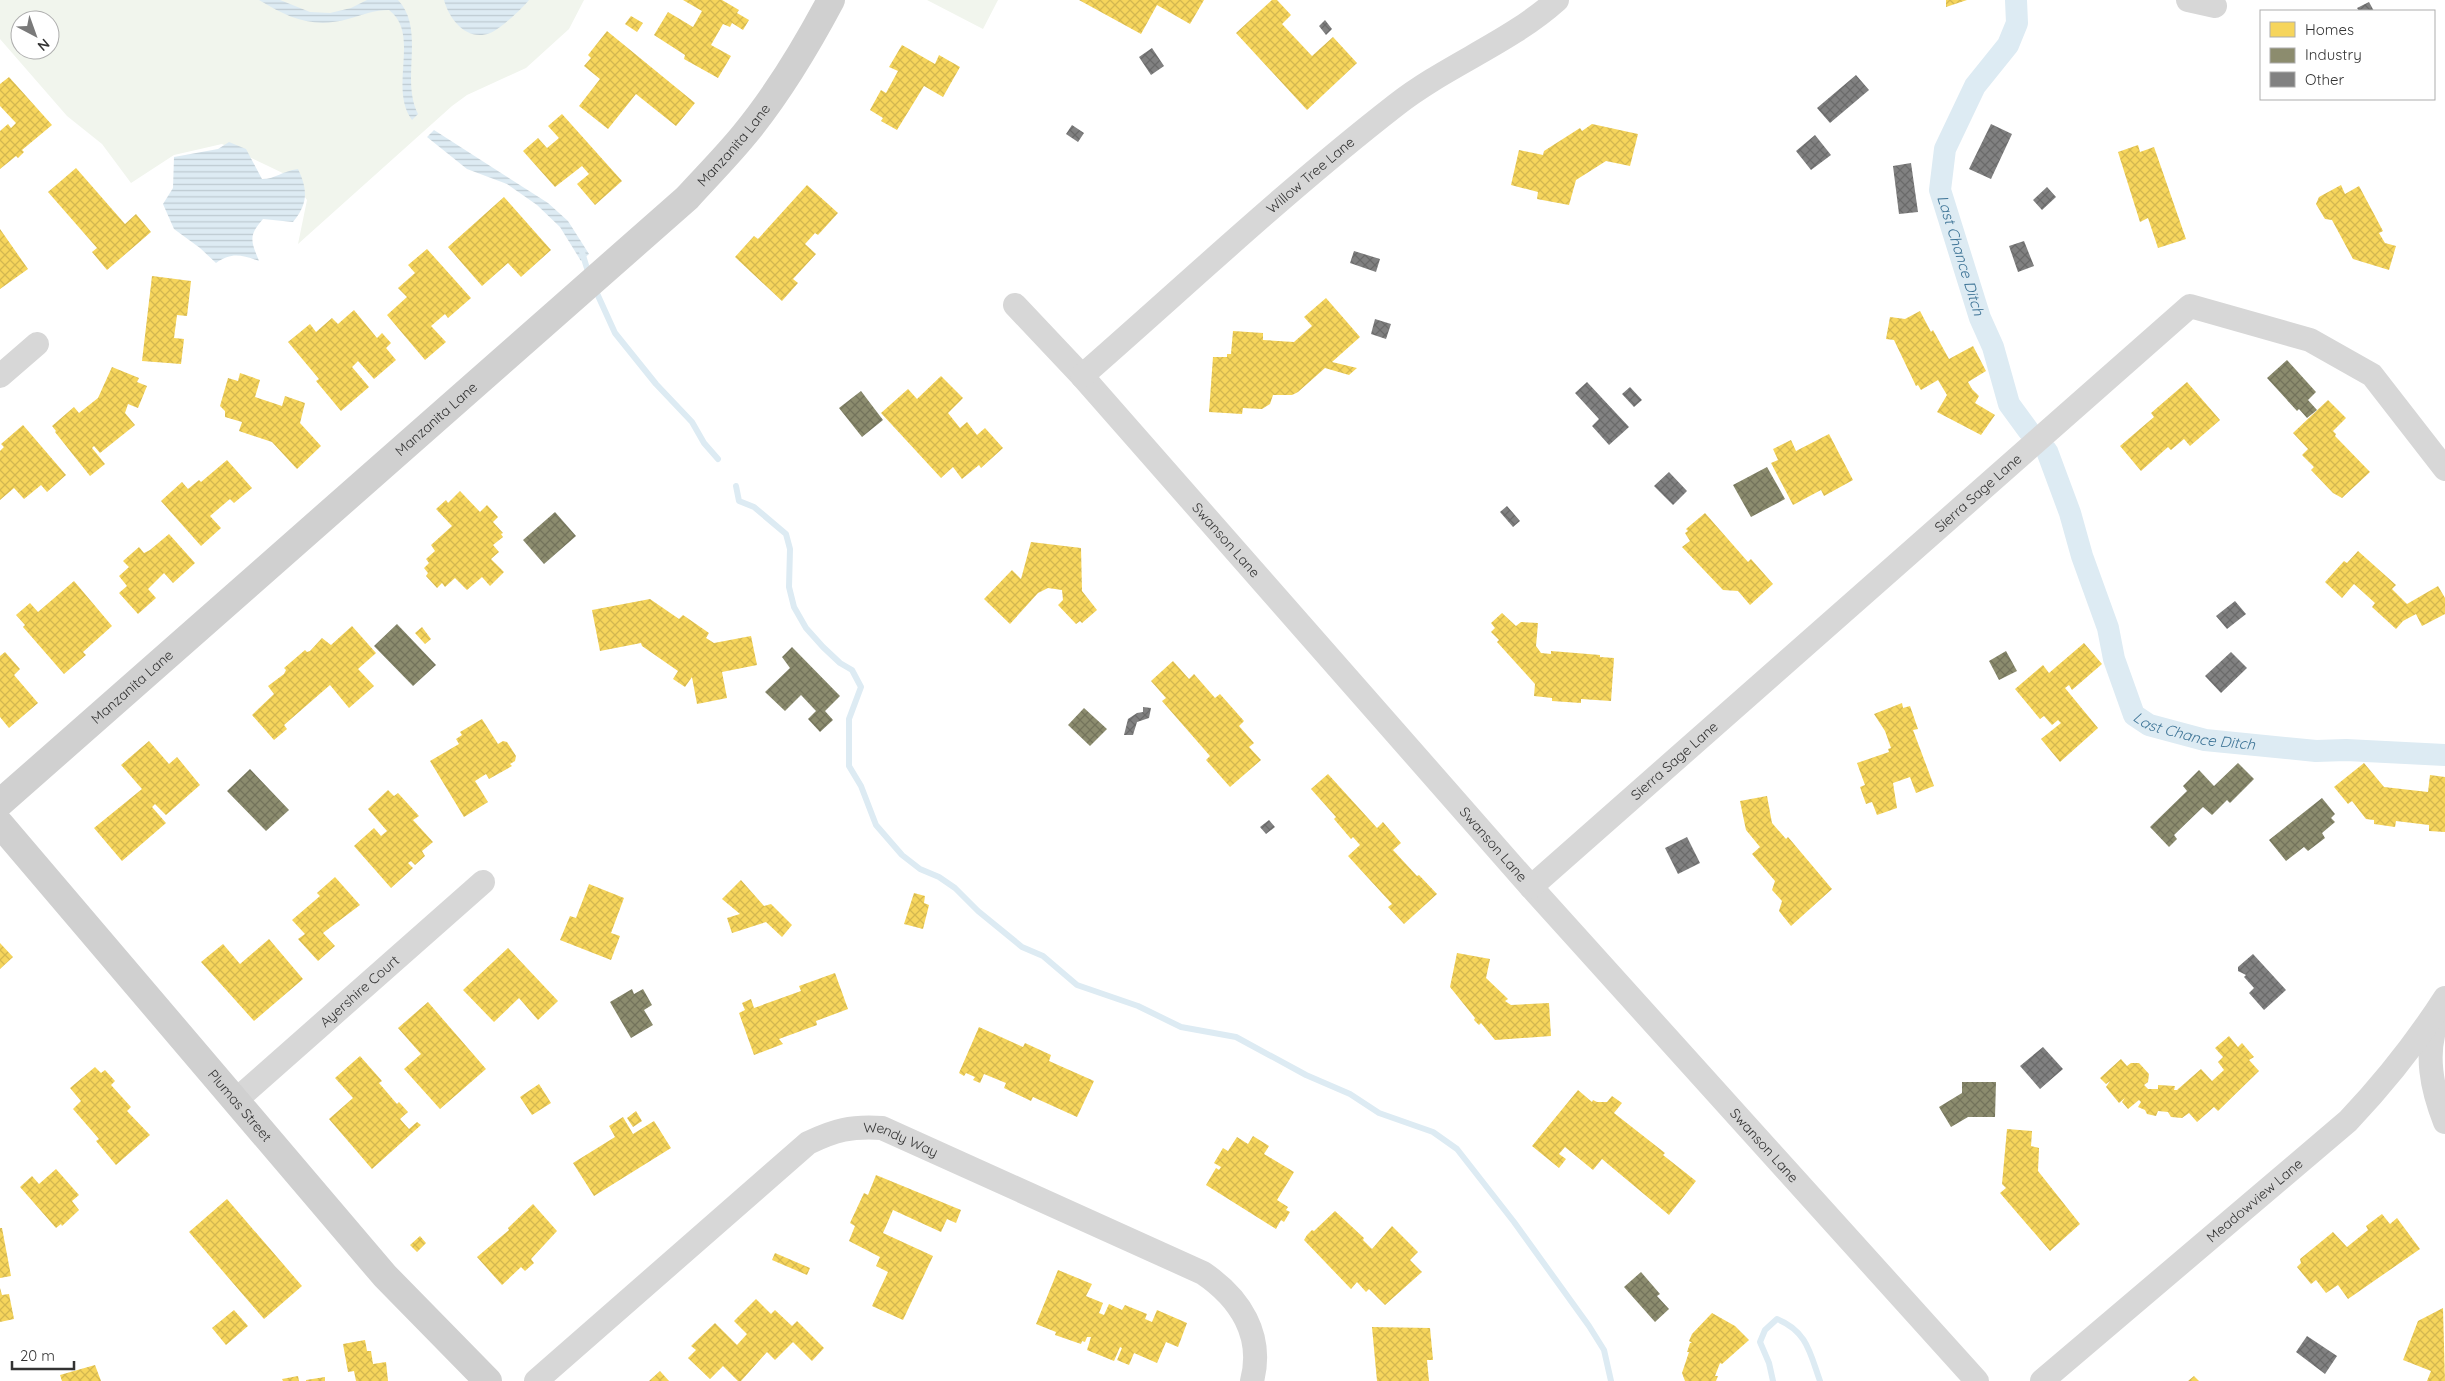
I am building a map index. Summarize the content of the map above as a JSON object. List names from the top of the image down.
{
  "streets": {
    "street": [
      "Manzanita Lane",
      "Willow Tree Lane",
      "Sierra Sage Lane",
      "Swanson Lane",
      "Ayershire Court",
      "Plumas Street",
      "Wendy Way",
      "Meadowview Lane"
    ]
  },
  "crossings": [
    ["Willow Tree Lane", "Swanson Lane"],
    ["Sierra Sage Lane", "Swanson Lane"],
    ["Ayershire Court", "Plumas Street"]
  ],
  "water": ["Last Chance Ditch"],
  "legend": ["Homes", "Industry", "Other"],
  "scale_bar": "20 m",
  "north": "bottom right"
}
